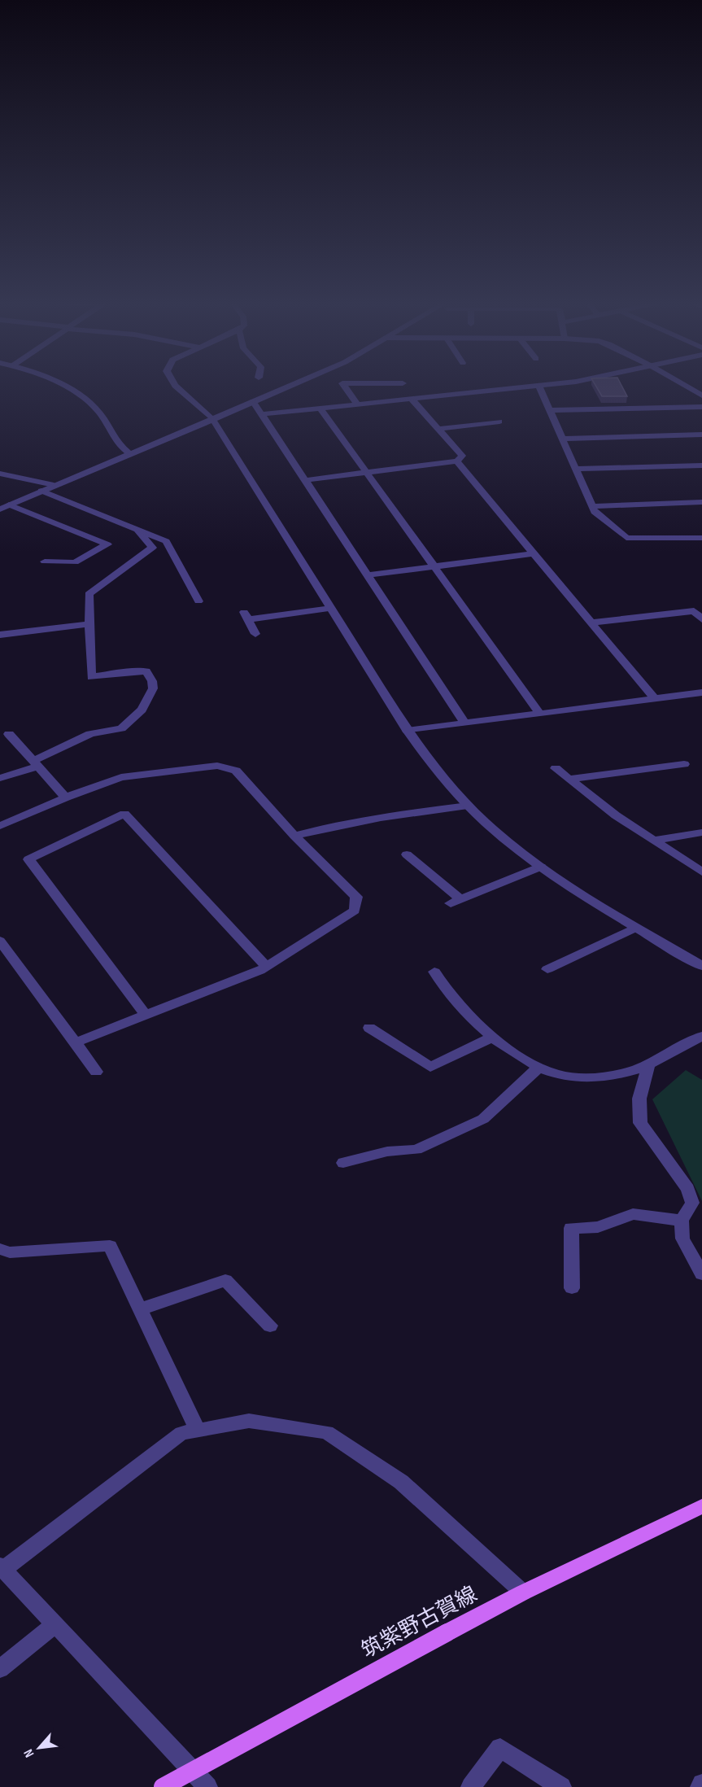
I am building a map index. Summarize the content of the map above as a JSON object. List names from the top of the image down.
{
  "streets": {
    "main road": ["筑紫野古賀線"]
  },
  "north": "bottom left"
}
